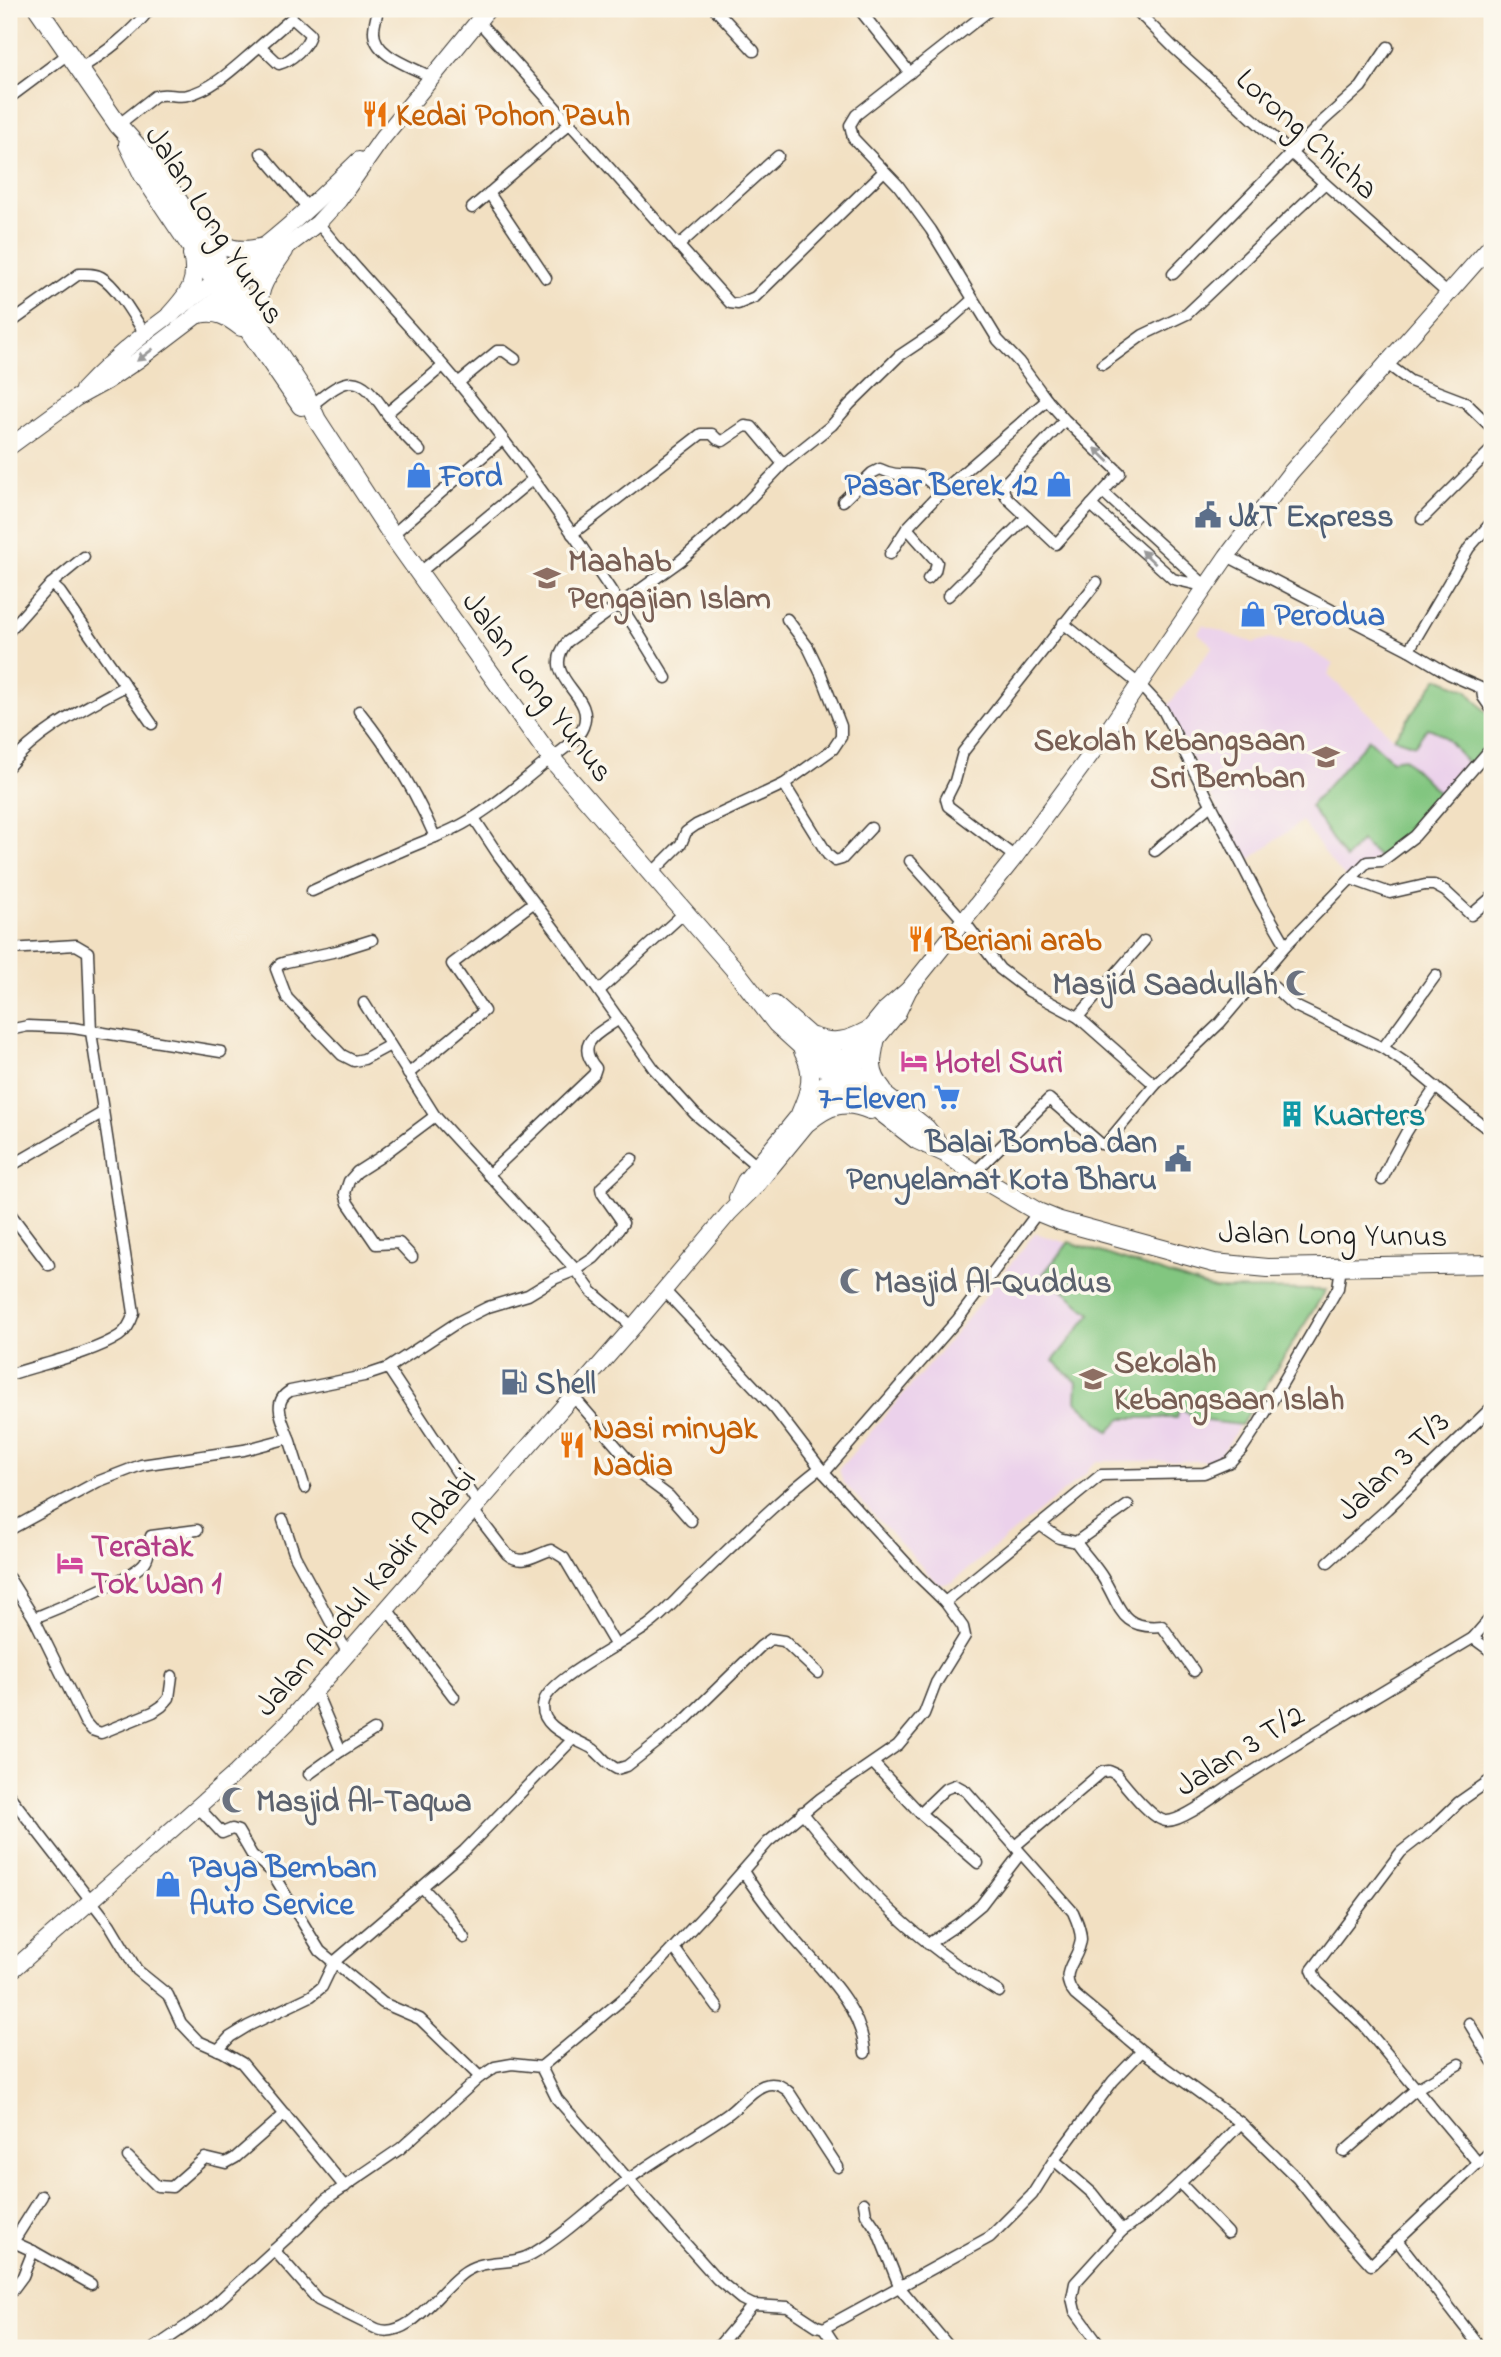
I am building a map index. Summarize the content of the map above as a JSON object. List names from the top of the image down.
{
  "streets": {
    "main road": ["Jalan Long Yunus", "Jalan Abdul Kadir Adabi"],
    "street": ["Lorong Chicha", "Jalan 3 T/3", "Jalan 3 T/2"]
  },
  "crossings": [
    ["Lorong Chicha", "Jalan Abdul Kadir Adabi"],
    ["Jalan Long Yunus", "Jalan Abdul Kadir Adabi"]
  ],
  "places": {
    "restaurant": ["Kedai Pohon Pauh", "Beriani arab", "Nasi minyak Nadia"],
    "shop": [
      "Ford",
      "Pasar Berek 12",
      "Perodua",
      "Paya Bemban Auto Service"
    ],
    "public building": ["J&T Express", "Balai Bomba dan Penyelamat Kota Bharu"],
    "school or university": ["Maahab Pengajian Islam", "Sekolah Kebangsaan Sri Bemban", "Sekolah Kebangsaan Islah"],
    "mosque": ["Masjid Saadullah", "Masjid Al-Quddus", "Masjid Al-Taqwa"],
    "hotel": ["Hotel Suri", "Teratak Tok Wan 1"],
    "supermarket": ["7-Eleven"],
    "building": ["Kuarters"],
    "fuel station": ["Shell"]
  }
}
